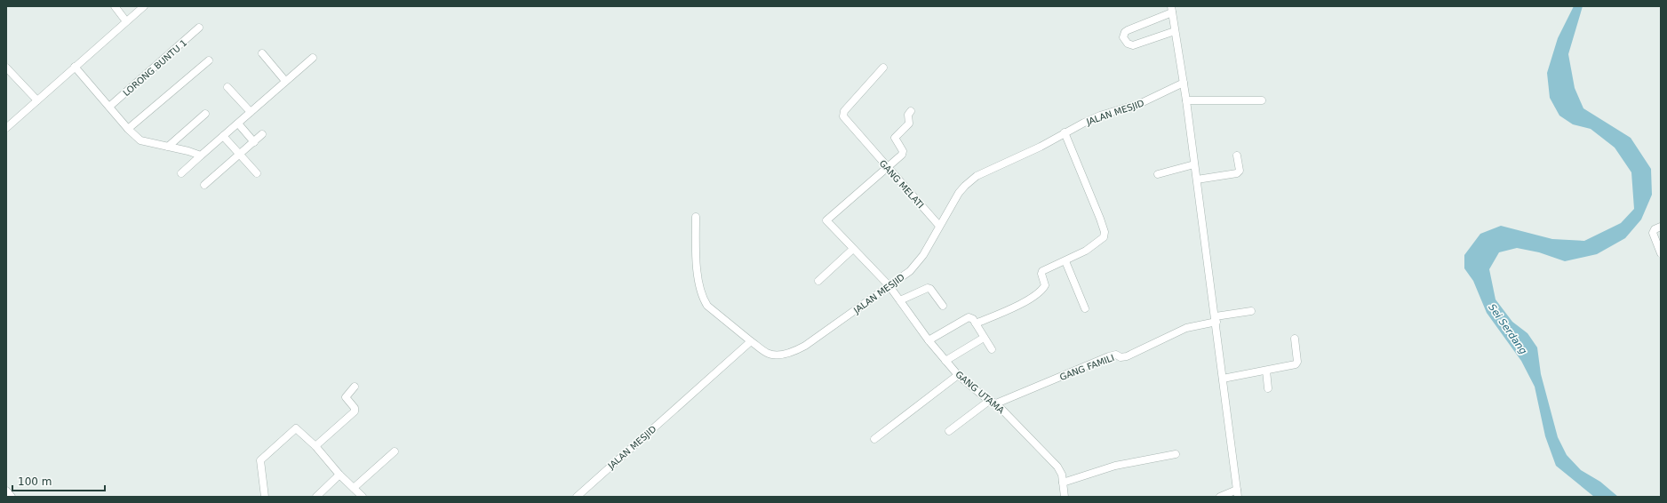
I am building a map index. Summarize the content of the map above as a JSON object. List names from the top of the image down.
{
  "streets": {
    "street": [
      "LORONG BUNTU 1",
      "JALAN MESJID",
      "GANG MELATI",
      "GANG FAMILI",
      "GANG UTAMA"
    ]
  },
  "crossings": [
    ["JALAN MESJID", "GANG MELATI"],
    ["JALAN MESJID", "GANG UTAMA"],
    ["GANG MELATI", "GANG UTAMA"],
    ["GANG FAMILI", "GANG UTAMA"]
  ],
  "water": ["Sei Serdang"],
  "scale_bar": "100 m"
}
